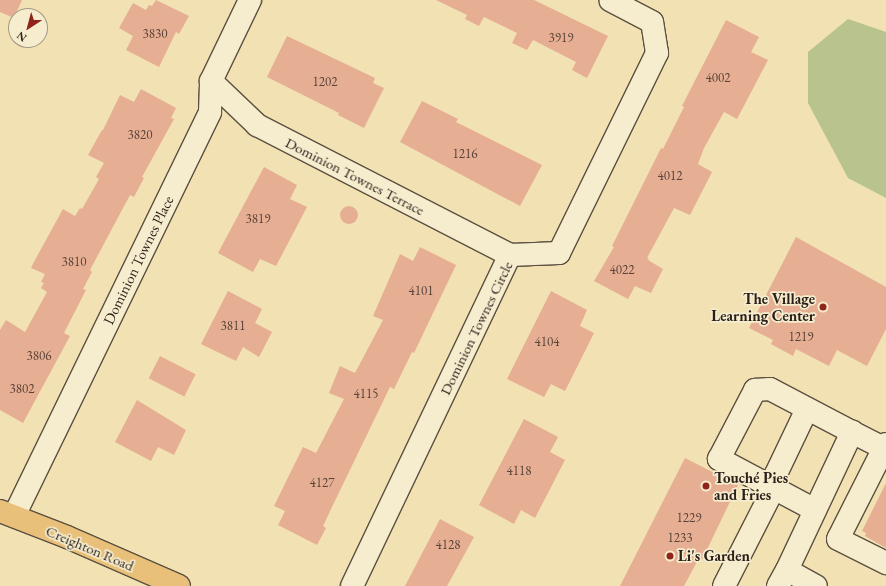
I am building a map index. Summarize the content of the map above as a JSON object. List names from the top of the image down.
{
  "streets": {
    "main road": ["Creighton Road"],
    "street": ["Dominion Townes Terrace", "Dominion Townes Place", "Dominion Townes Circle"]
  },
  "crossings": [
    ["Dominion Townes Terrace", "Dominion Townes Place"],
    ["Dominion Townes Terrace", "Dominion Townes Circle"],
    ["Dominion Townes Place", "Creighton Road"]
  ],
  "places": ["The Village Learning Center", "Touché Pies and Fries", "Li's Garden"],
  "house_numbers": [
    "3830",
    "3919",
    "4002",
    "1202",
    "3820",
    "1216",
    "4012",
    "3819",
    "3810",
    "4022",
    "4101",
    "3811",
    "1219",
    "4104",
    "3806",
    "3802",
    "4115",
    "4118",
    "4127",
    "1229",
    "1233",
    "4128"
  ],
  "north": "bottom left"
}
